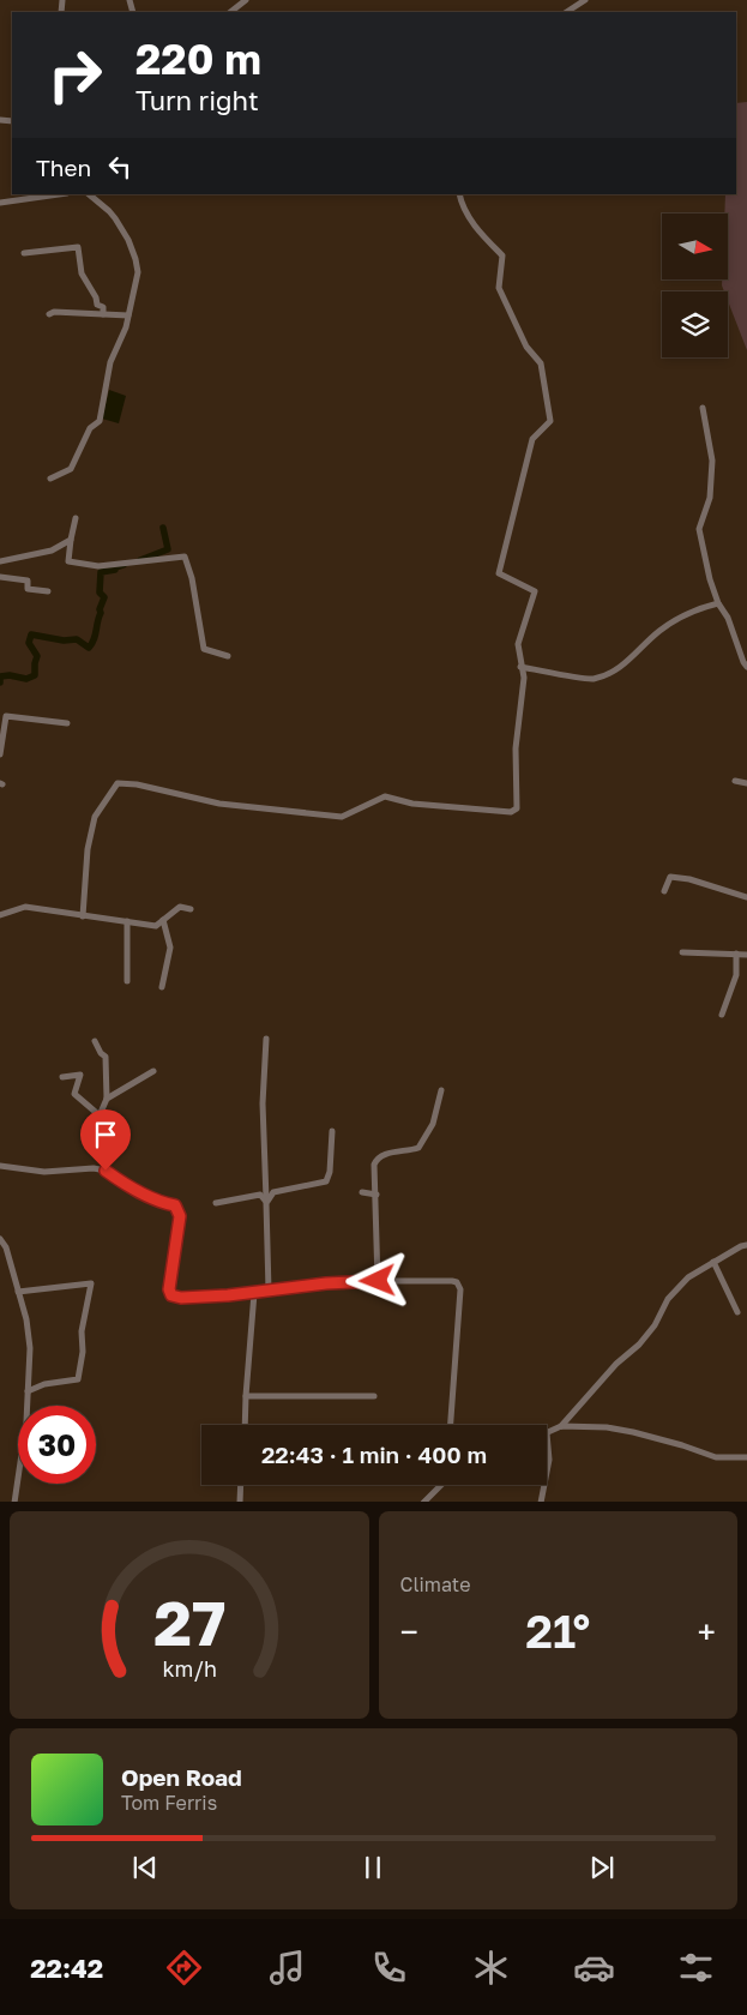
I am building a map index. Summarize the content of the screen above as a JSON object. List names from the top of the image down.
{
  "north": "right",
  "page": {
    "turn": ["220 m", "Turn right"],
    "then": "Then",
    "limit": "30",
    "trip": "22:43 · 1 min · 400 m",
    "tile": "Climate",
    "heat": ["−", "21°", "+"],
    "song": ["Open Road", "Tom Ferris"],
    "tabs": "22:42",
    "gauge": ["27", "km/h"]
  }
}
